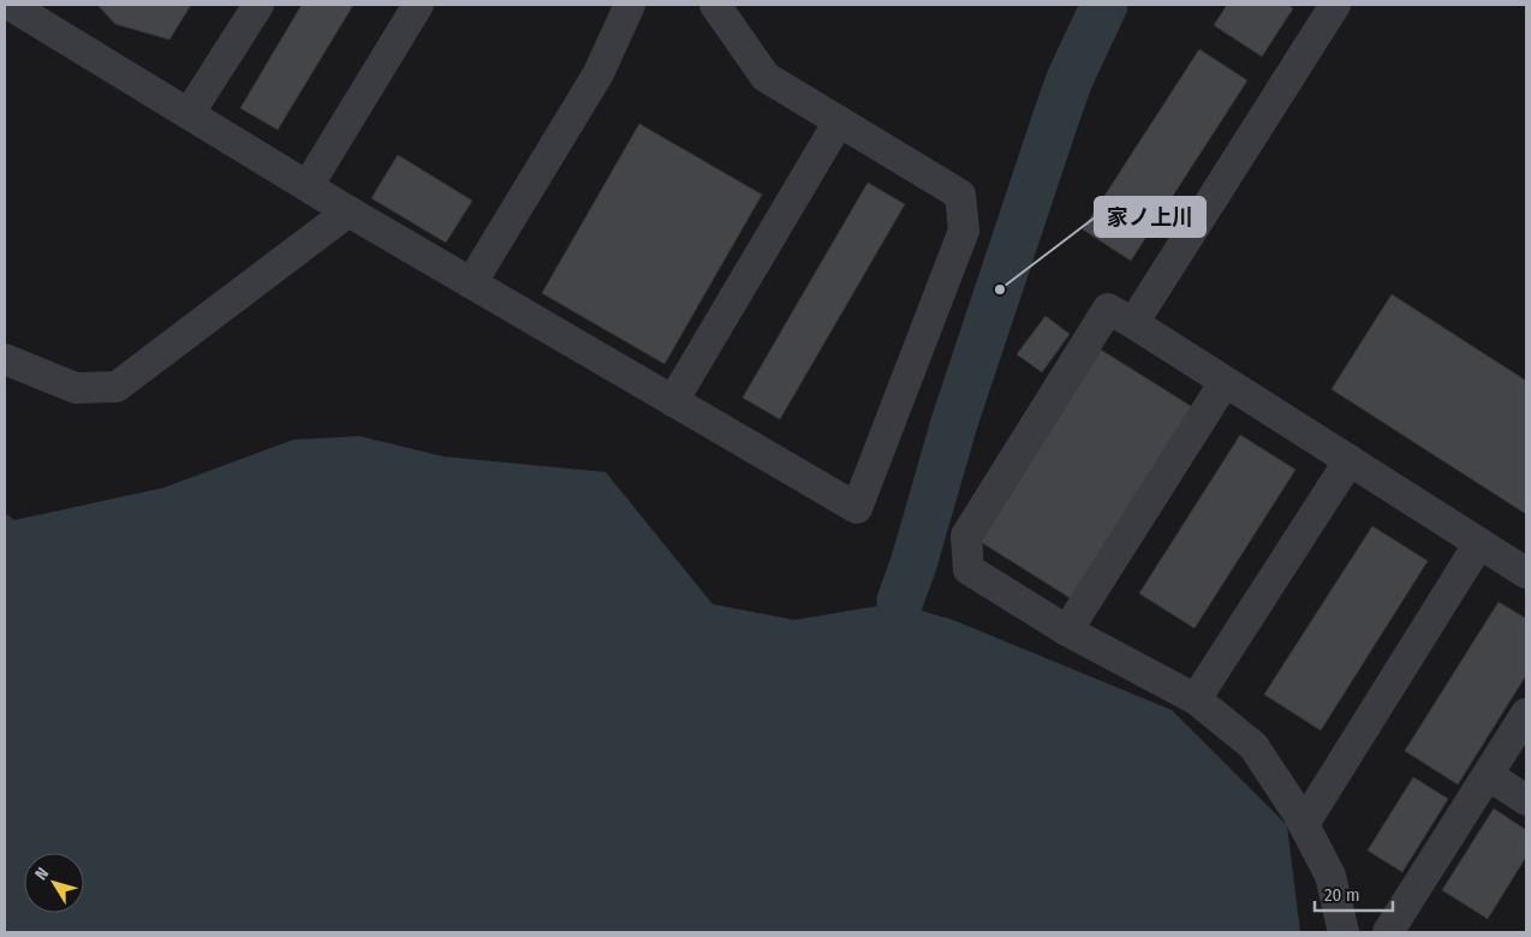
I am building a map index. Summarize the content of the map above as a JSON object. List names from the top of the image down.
{
  "places": ["家ノ上川"],
  "scale_bar": "20 m",
  "north": "top left"
}
